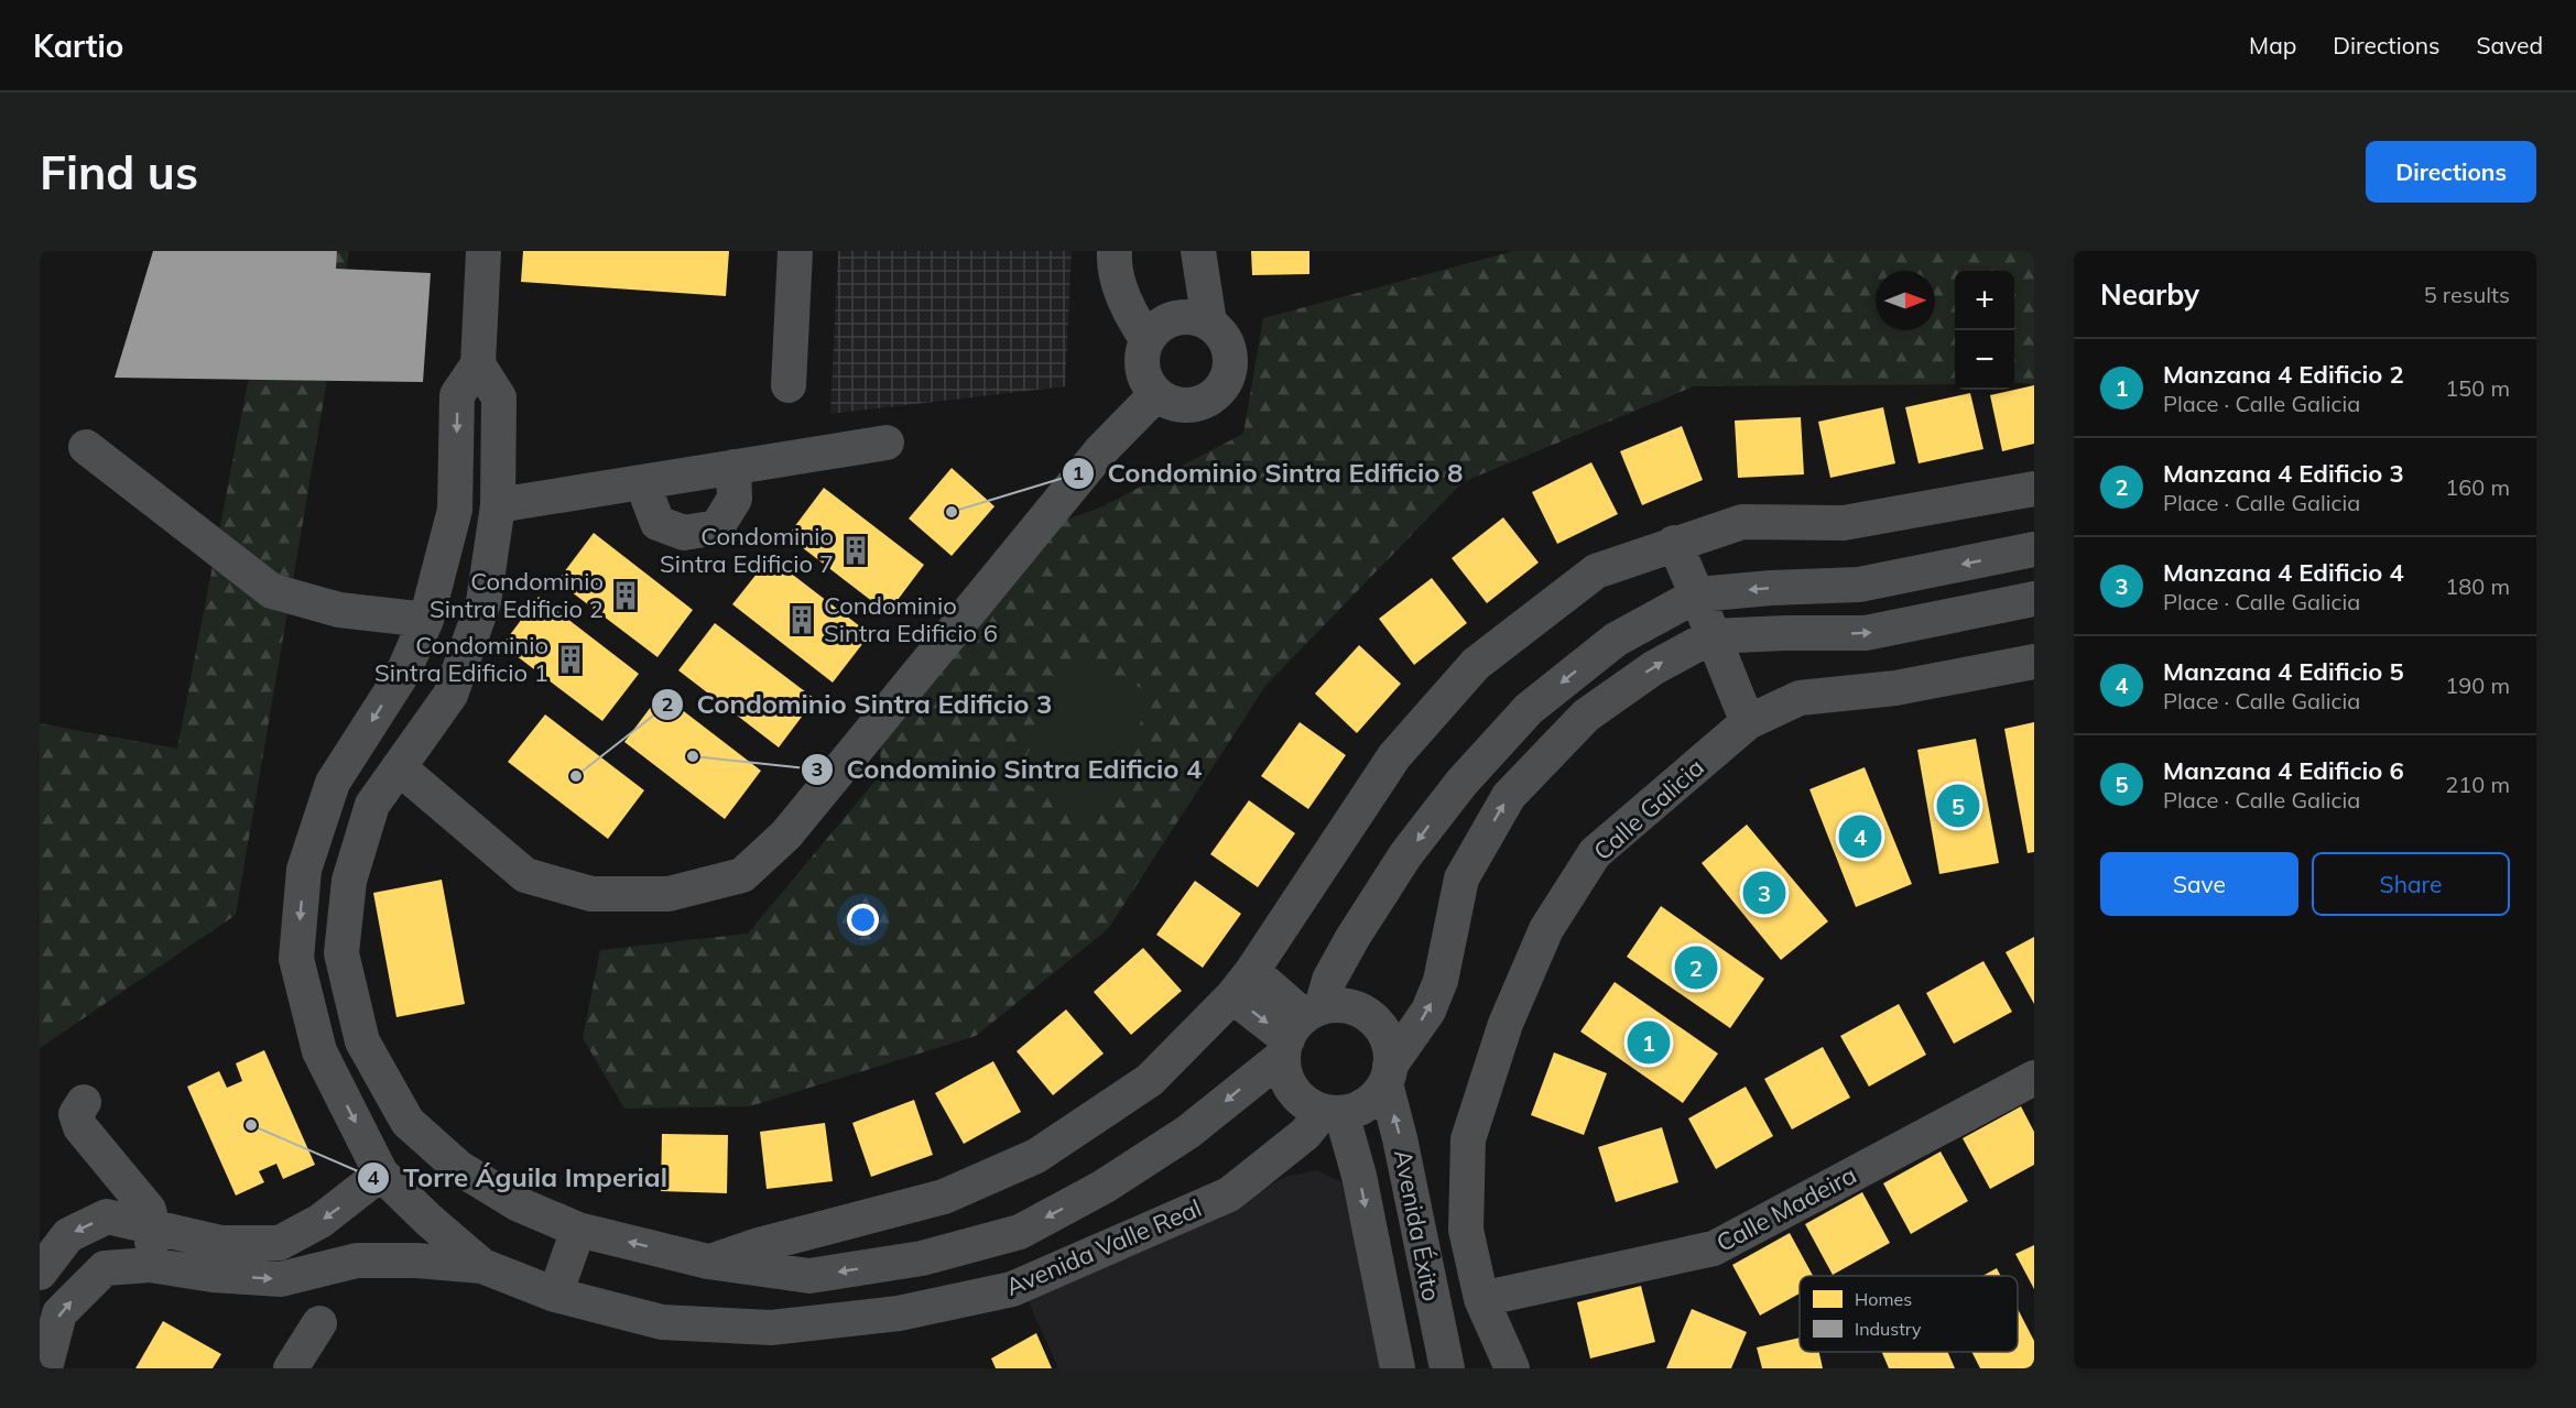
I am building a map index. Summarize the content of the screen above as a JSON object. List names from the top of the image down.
{
  "streets": {
    "street": [
      "Calle Galicia",
      "Calle Madeira",
      "Avenida Éxito",
      "Avenida Valle Real"
    ]
  },
  "crossings": [
    ["Calle Galicia", "Calle Madeira"],
    ["Avenida Éxito", "Avenida Valle Real"]
  ],
  "places": {
    "other": [
      "Condominio Sintra Edificio 8",
      "Condominio Sintra Edificio 4",
      "Condominio Sintra Edificio 3",
      "Torre Águila Imperial"
    ],
    "building": [
      "Condominio Sintra Edificio 7",
      "Condominio Sintra Edificio 2",
      "Condominio Sintra Edificio 6",
      "Condominio Sintra Edificio 1"
    ]
  },
  "legend": ["Homes", "Industry"],
  "north": "right",
  "page": {
    "header": "Kartio",
    "nav": ["Map", "Directions", "Saved"],
    "buttons": [
      "Directions",
      ["Save", "Share"]
    ],
    "title": "Find us",
    "heading": ["Nearby", "5 results"],
    "map_buttons": ["+", "−"],
    "list": [
      {
        "mark": "1",
        "name": "Manzana 4 Edificio 2",
        "note": "Place · Calle Galicia",
        "value": "150 m"
      },
      {
        "mark": "2",
        "name": "Manzana 4 Edificio 3",
        "note": "Place · Calle Galicia",
        "value": "160 m"
      },
      {
        "mark": "3",
        "name": "Manzana 4 Edificio 4",
        "note": "Place · Calle Galicia",
        "value": "180 m"
      },
      {
        "mark": "4",
        "name": "Manzana 4 Edificio 5",
        "note": "Place · Calle Galicia",
        "value": "190 m"
      },
      {
        "mark": "5",
        "name": "Manzana 4 Edificio 6",
        "note": "Place · Calle Galicia",
        "value": "210 m"
      }
    ],
    "pins": [
      "5",
      "4",
      "3",
      "2",
      "1"
    ]
  }
}
